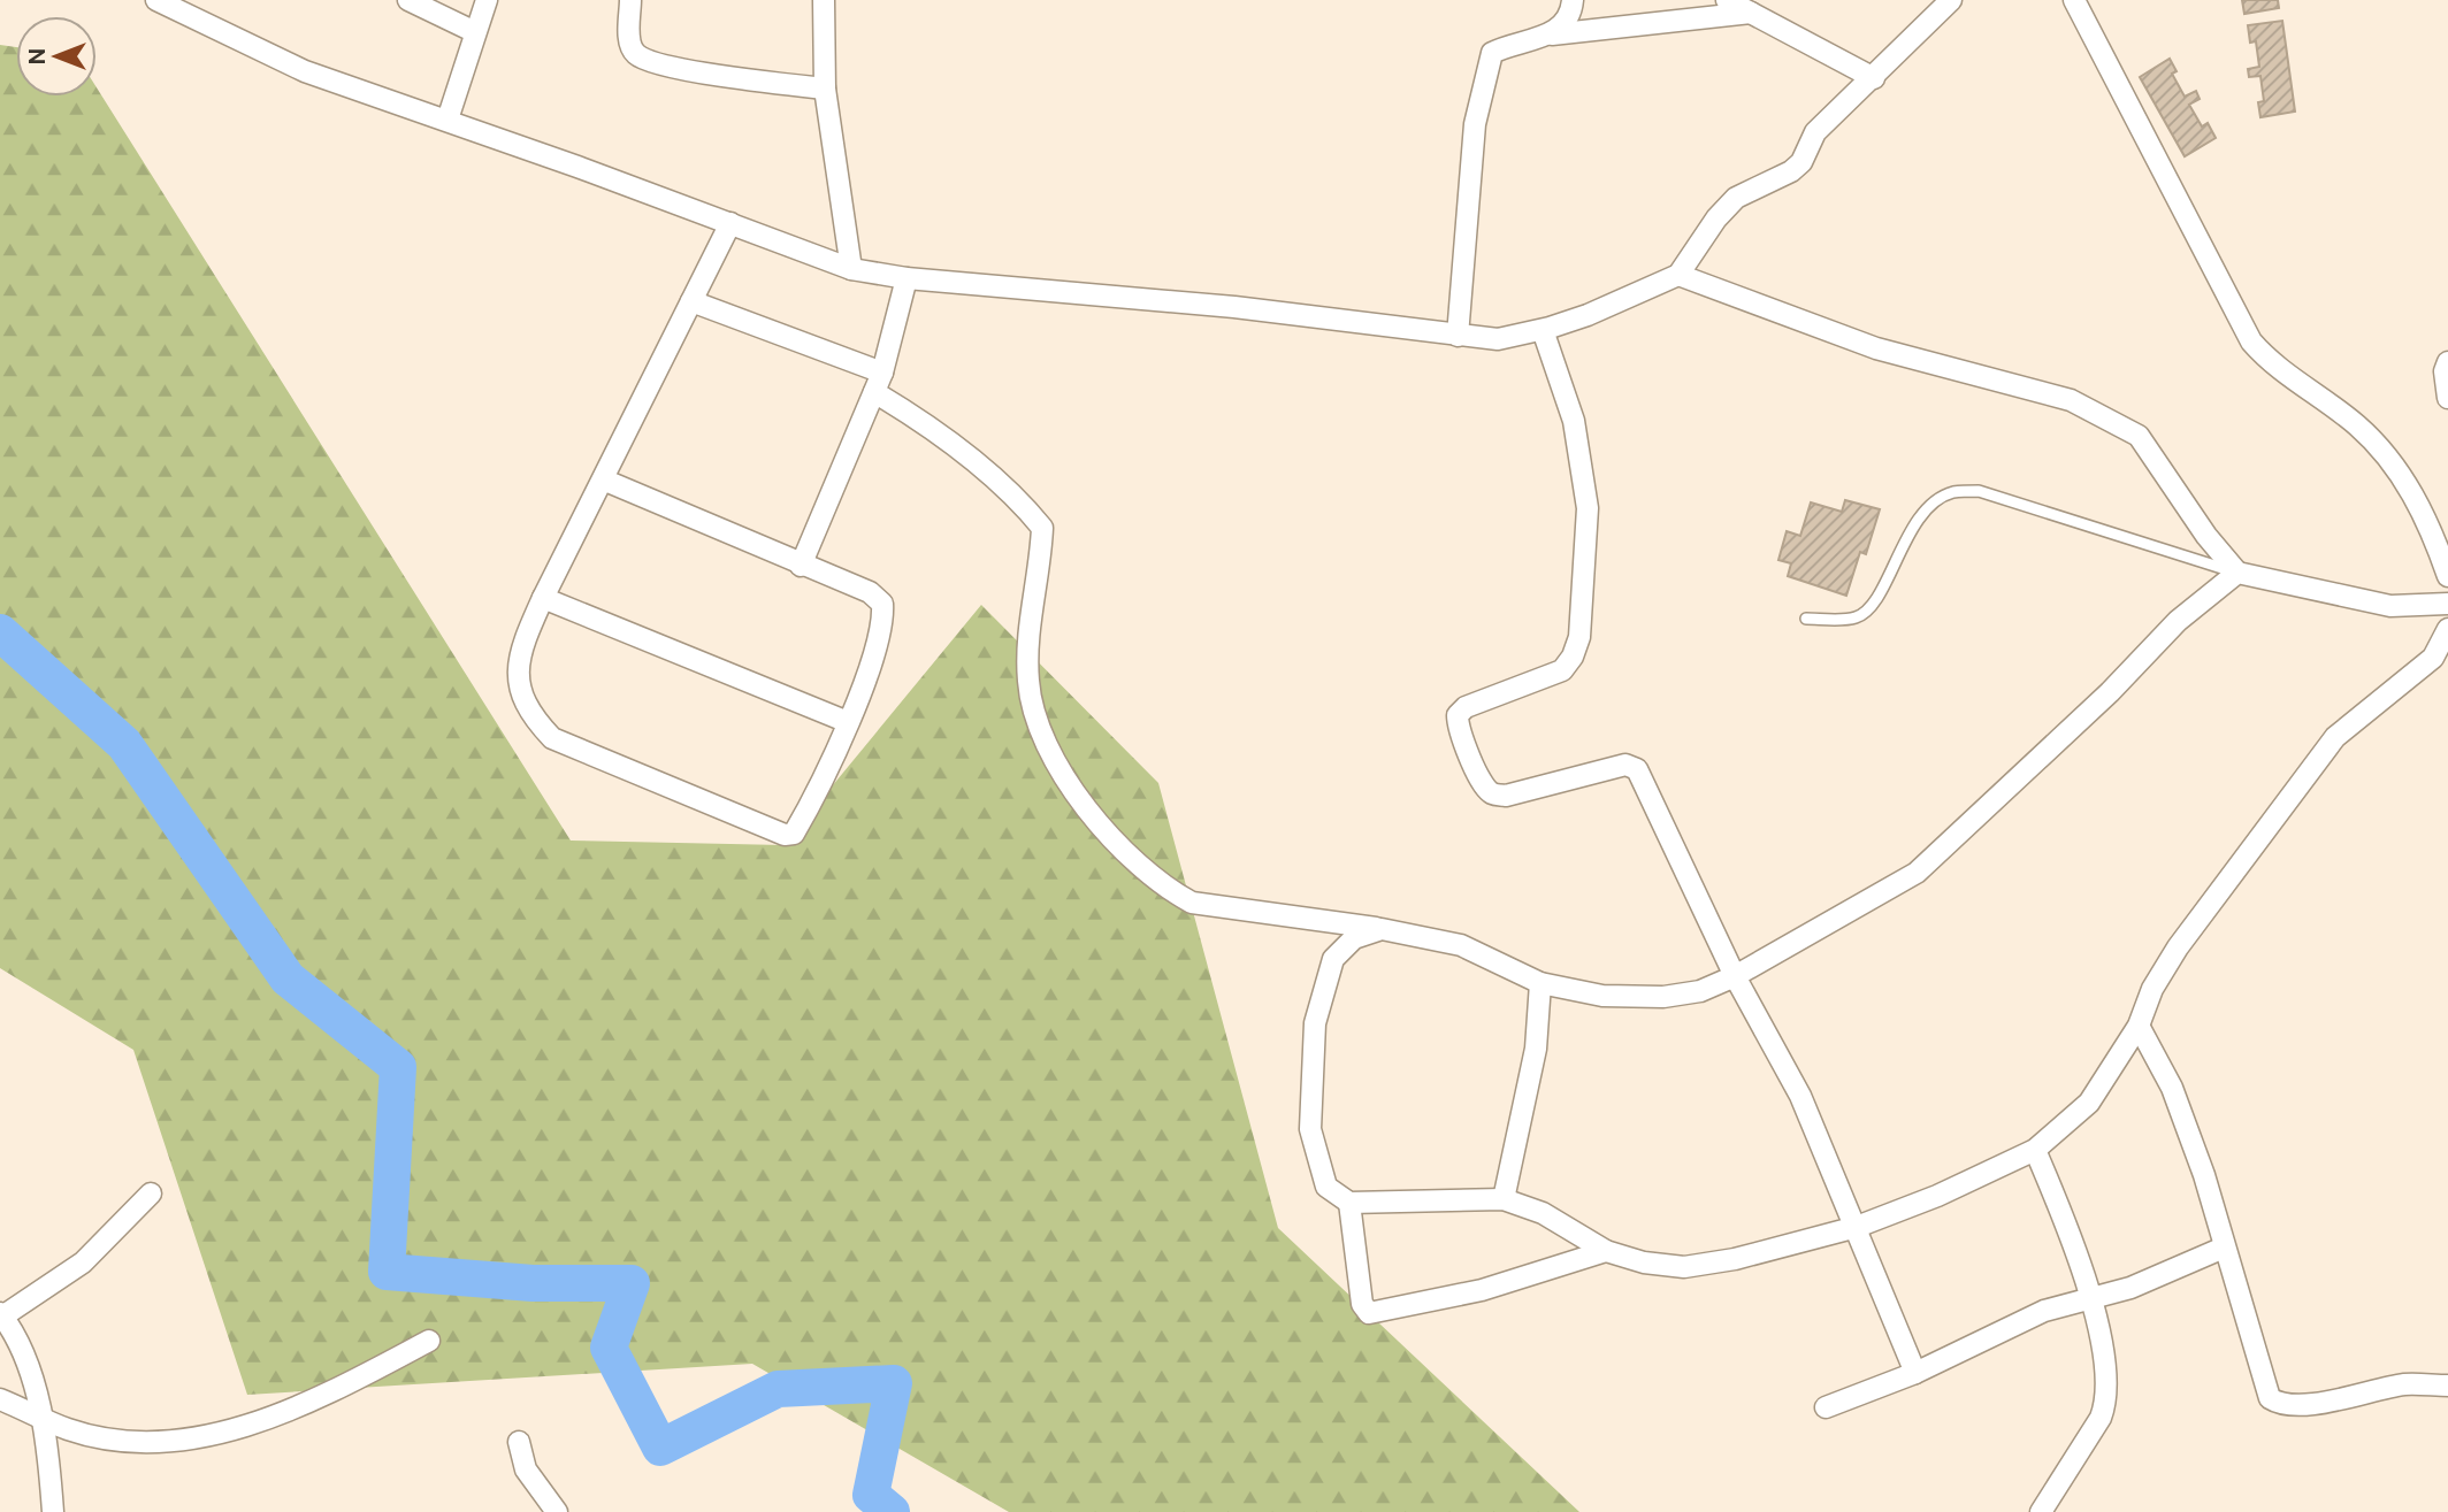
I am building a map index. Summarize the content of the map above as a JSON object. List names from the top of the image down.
{
  "north": "left"
}
